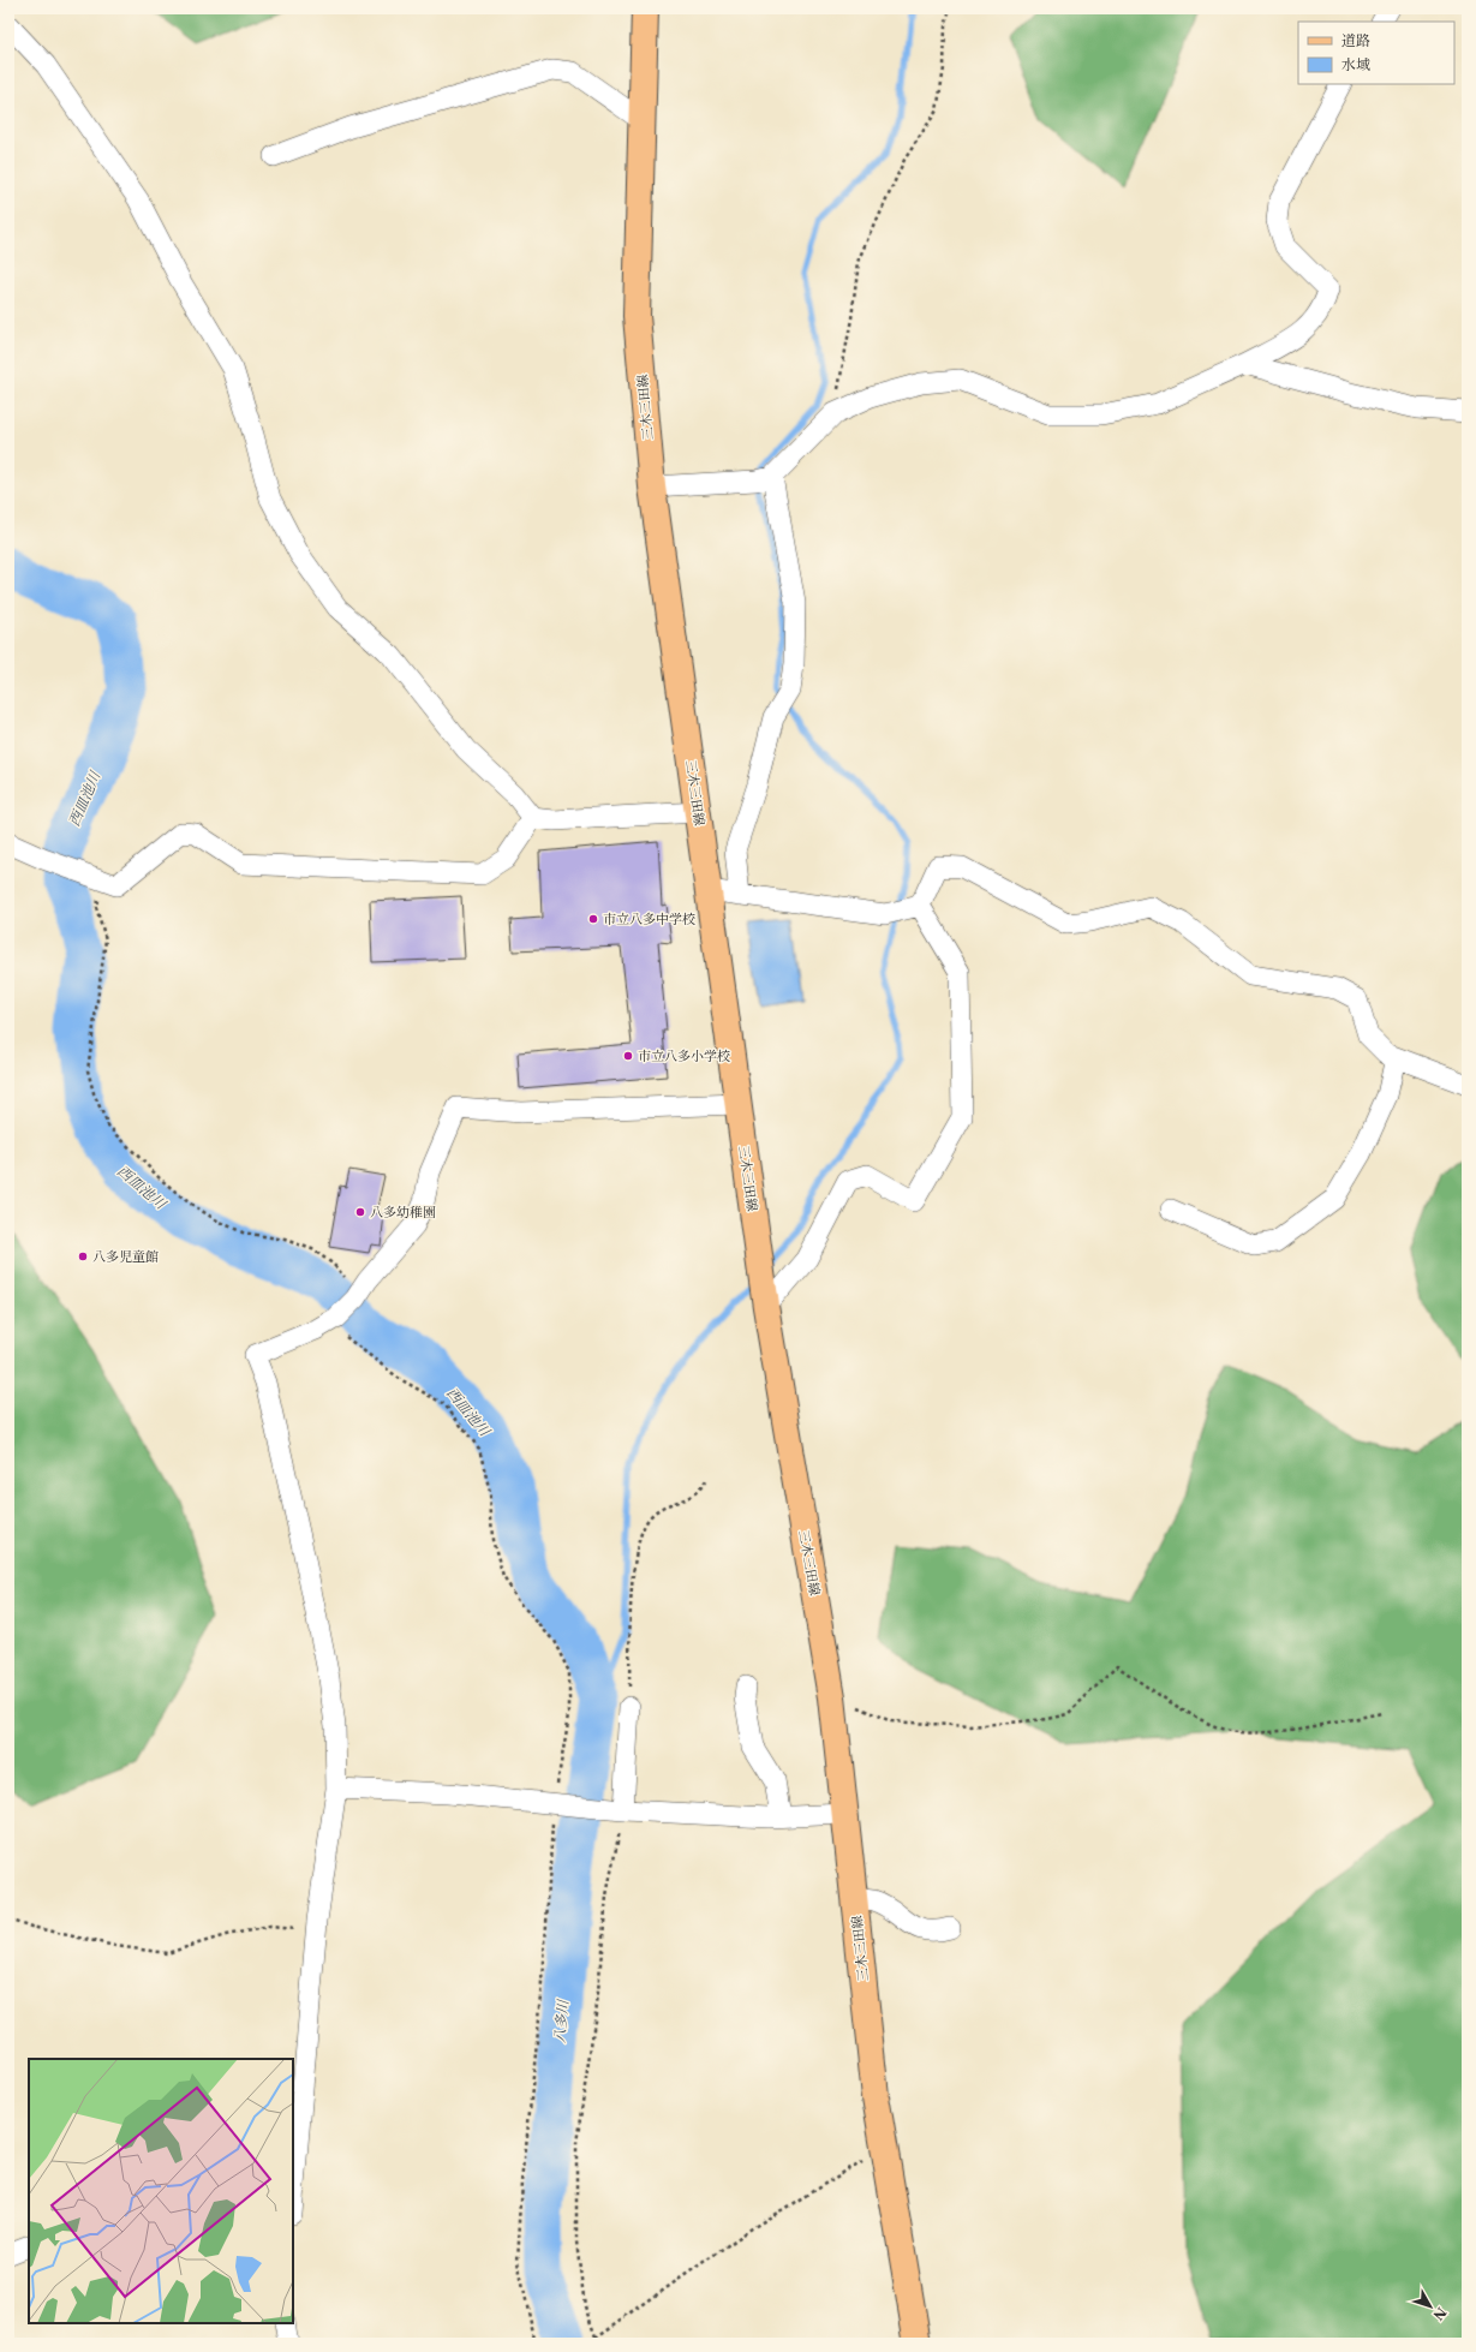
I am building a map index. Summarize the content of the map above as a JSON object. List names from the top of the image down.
{
  "streets": {
    "main road": ["三木三田線"]
  },
  "water": ["西皿池川", "八多川"],
  "places": [
    "市立八多中学校",
    "市立八多小学校",
    "八多幼稚園",
    "八多児童館"
  ],
  "legend": ["道路", "水域"],
  "north": "bottom right"
}
